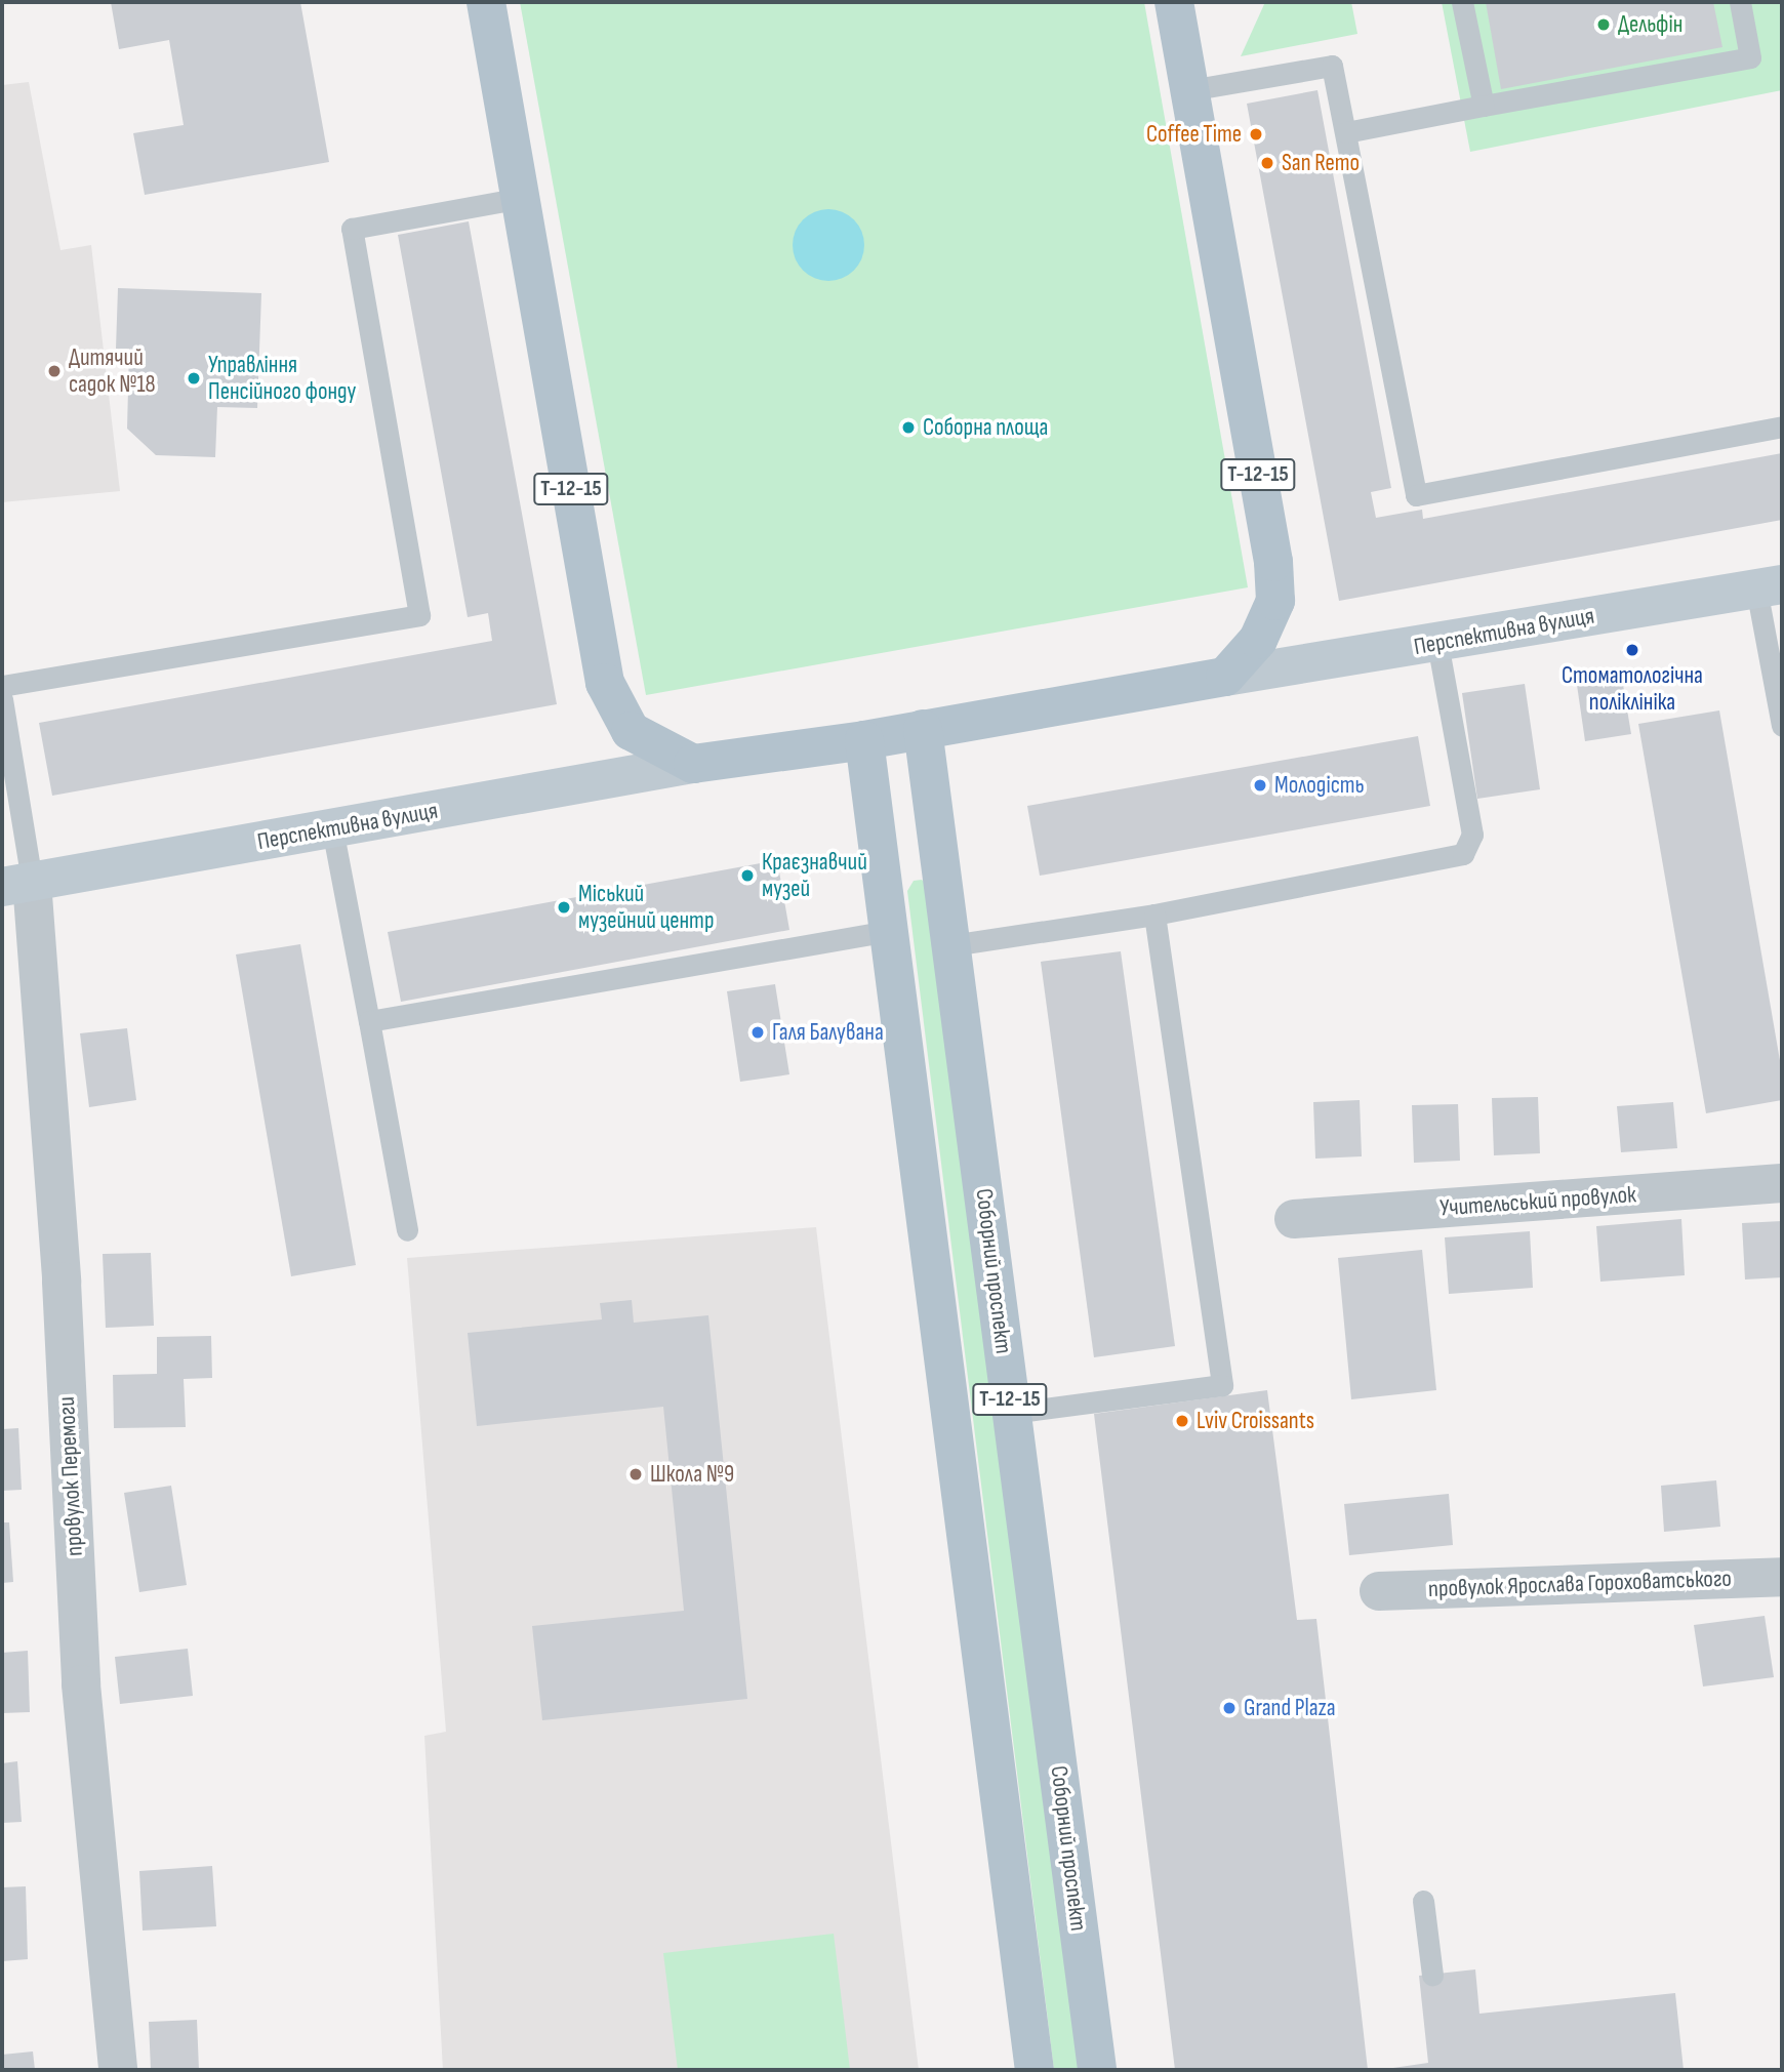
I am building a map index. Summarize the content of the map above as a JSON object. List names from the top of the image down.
{
  "streets": {
    "main road": ["Т-12-15", "Соборний проспект"],
    "street": [
      "Перспективна вулиця",
      "Учительський провулок",
      "провулок Перемоги",
      "провулок Ярослава Гороховатського"
    ]
  },
  "crossings": [
    ["Т-12-15", "Перспективна вулиця"],
    ["Перспективна вулиця", "провулок Перемоги"]
  ],
  "places": [
    "Дельфін",
    "Coffee Time",
    "San Remo",
    "Дитячий садок №18",
    "Управління Пенсійного фонду",
    "Соборна площа",
    "Стоматологічна поліклініка",
    "Молодість",
    "Краєзнавчий музей",
    "Міський музейний центр",
    "Галя Балувана",
    "Lviv Croissants",
    "Школа №9",
    "Grand Plaza"
  ]
}
